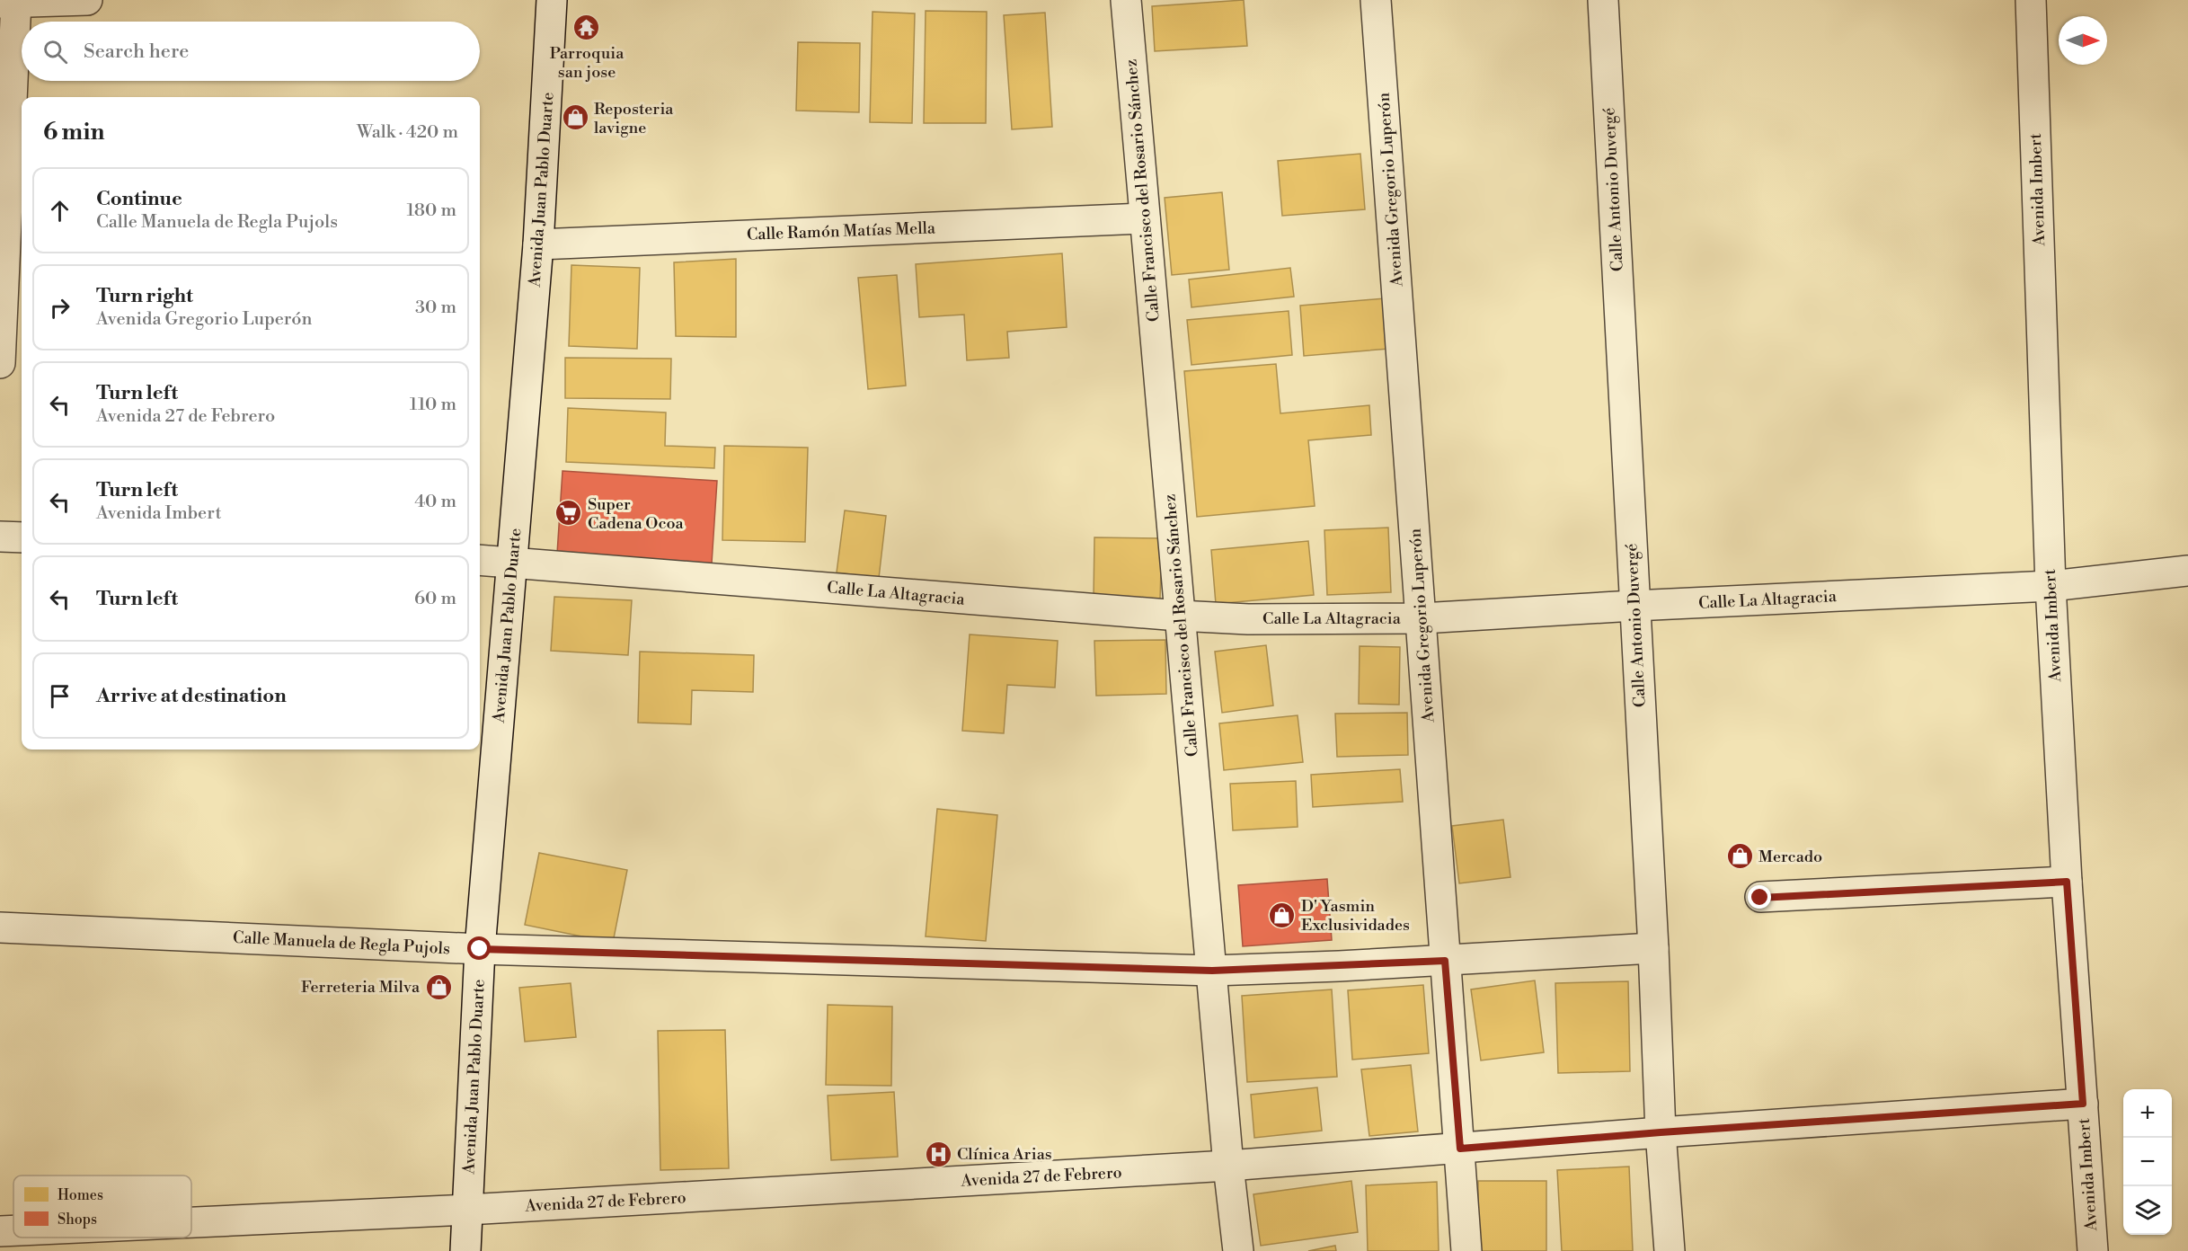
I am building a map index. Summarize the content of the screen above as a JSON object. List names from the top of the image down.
{
  "streets": {
    "street": [
      "Avenida Juan Pablo Duarte",
      "Avenida Gregorio Luperón",
      "Calle Antonio Duvergé",
      "Avenida Imbert",
      "Calle Francisco del Rosario Sánchez",
      "Calle Ramón Matías Mella",
      "Calle La Altagracia",
      "Calle Manuela de Regla Pujols",
      "Avenida 27 de Febrero"
    ]
  },
  "crossings": [
    ["Avenida Juan Pablo Duarte", "Calle Ramón Matías Mella"],
    ["Avenida Juan Pablo Duarte", "Calle La Altagracia"],
    ["Avenida Juan Pablo Duarte", "Calle Manuela de Regla Pujols"],
    ["Avenida Juan Pablo Duarte", "Avenida 27 de Febrero"],
    ["Avenida Gregorio Luperón", "Calle La Altagracia"],
    ["Avenida Gregorio Luperón", "Calle Manuela de Regla Pujols"],
    ["Avenida Gregorio Luperón", "Avenida 27 de Febrero"],
    ["Calle Antonio Duvergé", "Calle La Altagracia"],
    ["Calle Antonio Duvergé", "Calle Manuela de Regla Pujols"],
    ["Calle Antonio Duvergé", "Avenida 27 de Febrero"],
    ["Avenida Imbert", "Calle La Altagracia"],
    ["Avenida Imbert", "Avenida 27 de Febrero"],
    ["Calle Francisco del Rosario Sánchez", "Calle Ramón Matías Mella"],
    ["Calle Francisco del Rosario Sánchez", "Calle La Altagracia"],
    ["Calle Francisco del Rosario Sánchez", "Calle Manuela de Regla Pujols"],
    ["Calle Francisco del Rosario Sánchez", "Avenida 27 de Febrero"]
  ],
  "places": {
    "temple": ["Parroquia san jose"],
    "shop": [
      "Reposteria lavigne",
      "Mercado",
      "D' Yasmin Exclusividades",
      "Ferreteria Milva"
    ],
    "supermarket": ["Super Cadena Ocoa"],
    "hospital": ["Clínica Arias"]
  },
  "legend": ["Homes", "Shops"],
  "north": "right",
  "page": {
    "search": "Search here",
    "heading": ["6 min", "Walk · 420 m"],
    "list": [
      ["Continue", "Calle Manuela de Regla Pujols", "180 m"],
      ["Turn right", "Avenida Gregorio Luperón", "30 m"],
      ["Turn left", "Avenida 27 de Febrero", "110 m"],
      ["Turn left", "Avenida Imbert", "40 m"],
      ["Turn left", "60 m"],
      "Arrive at destination"
    ],
    "map_buttons": ["+", "−"]
  }
}
